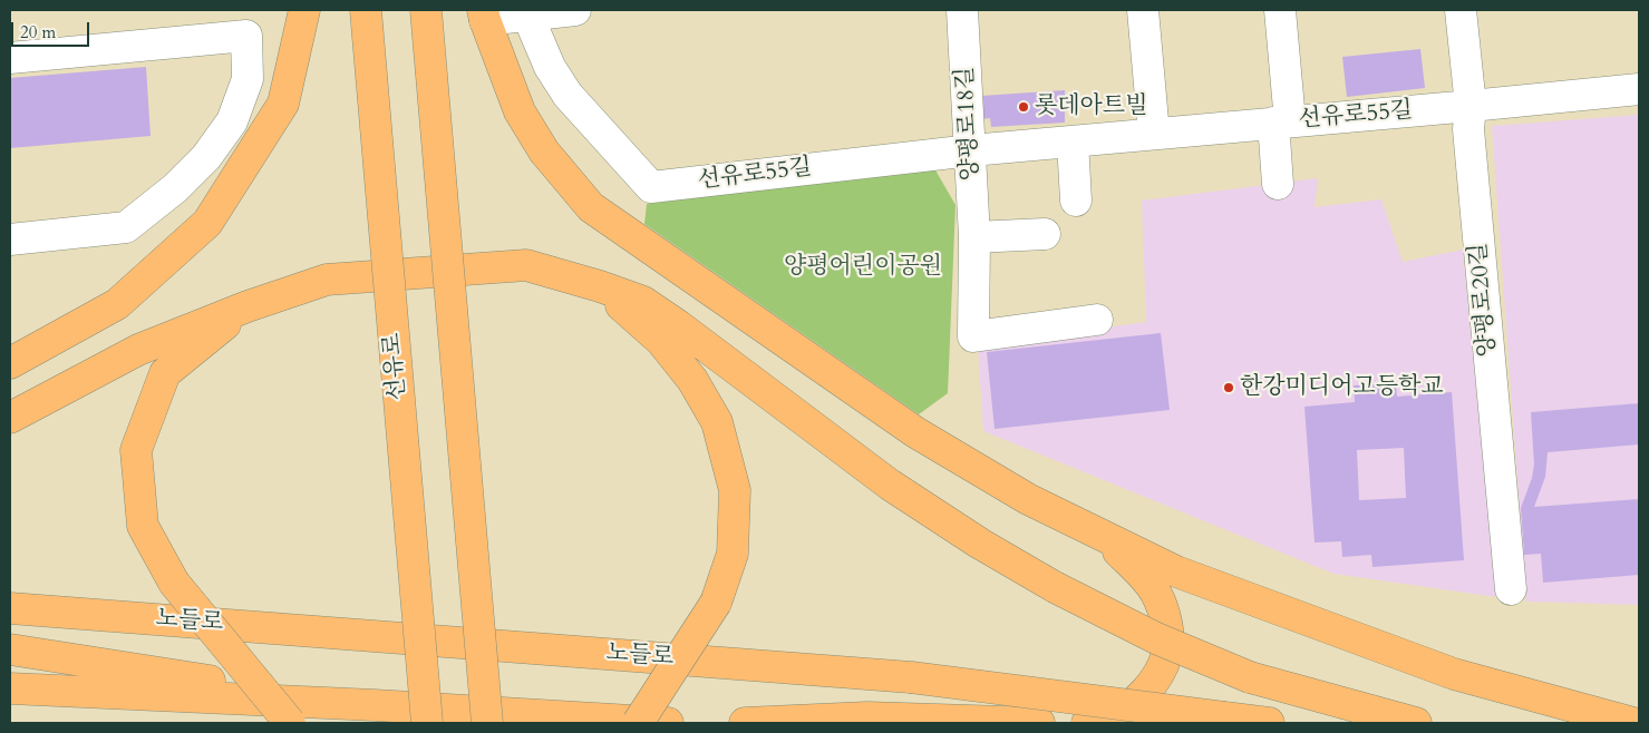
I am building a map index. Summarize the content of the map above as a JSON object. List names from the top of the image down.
{
  "streets": {
    "main road": ["선유로", "노들로"],
    "street": ["선유로55길", "양평로18길", "양평로20길"]
  },
  "crossings": [
    ["선유로55길", "양평로18길"],
    ["선유로55길", "양평로20길"]
  ],
  "parks": ["양평어린이공원"],
  "places": ["롯데아트빌", "한강미디어고등학교"],
  "scale_bar": "20 m"
}
